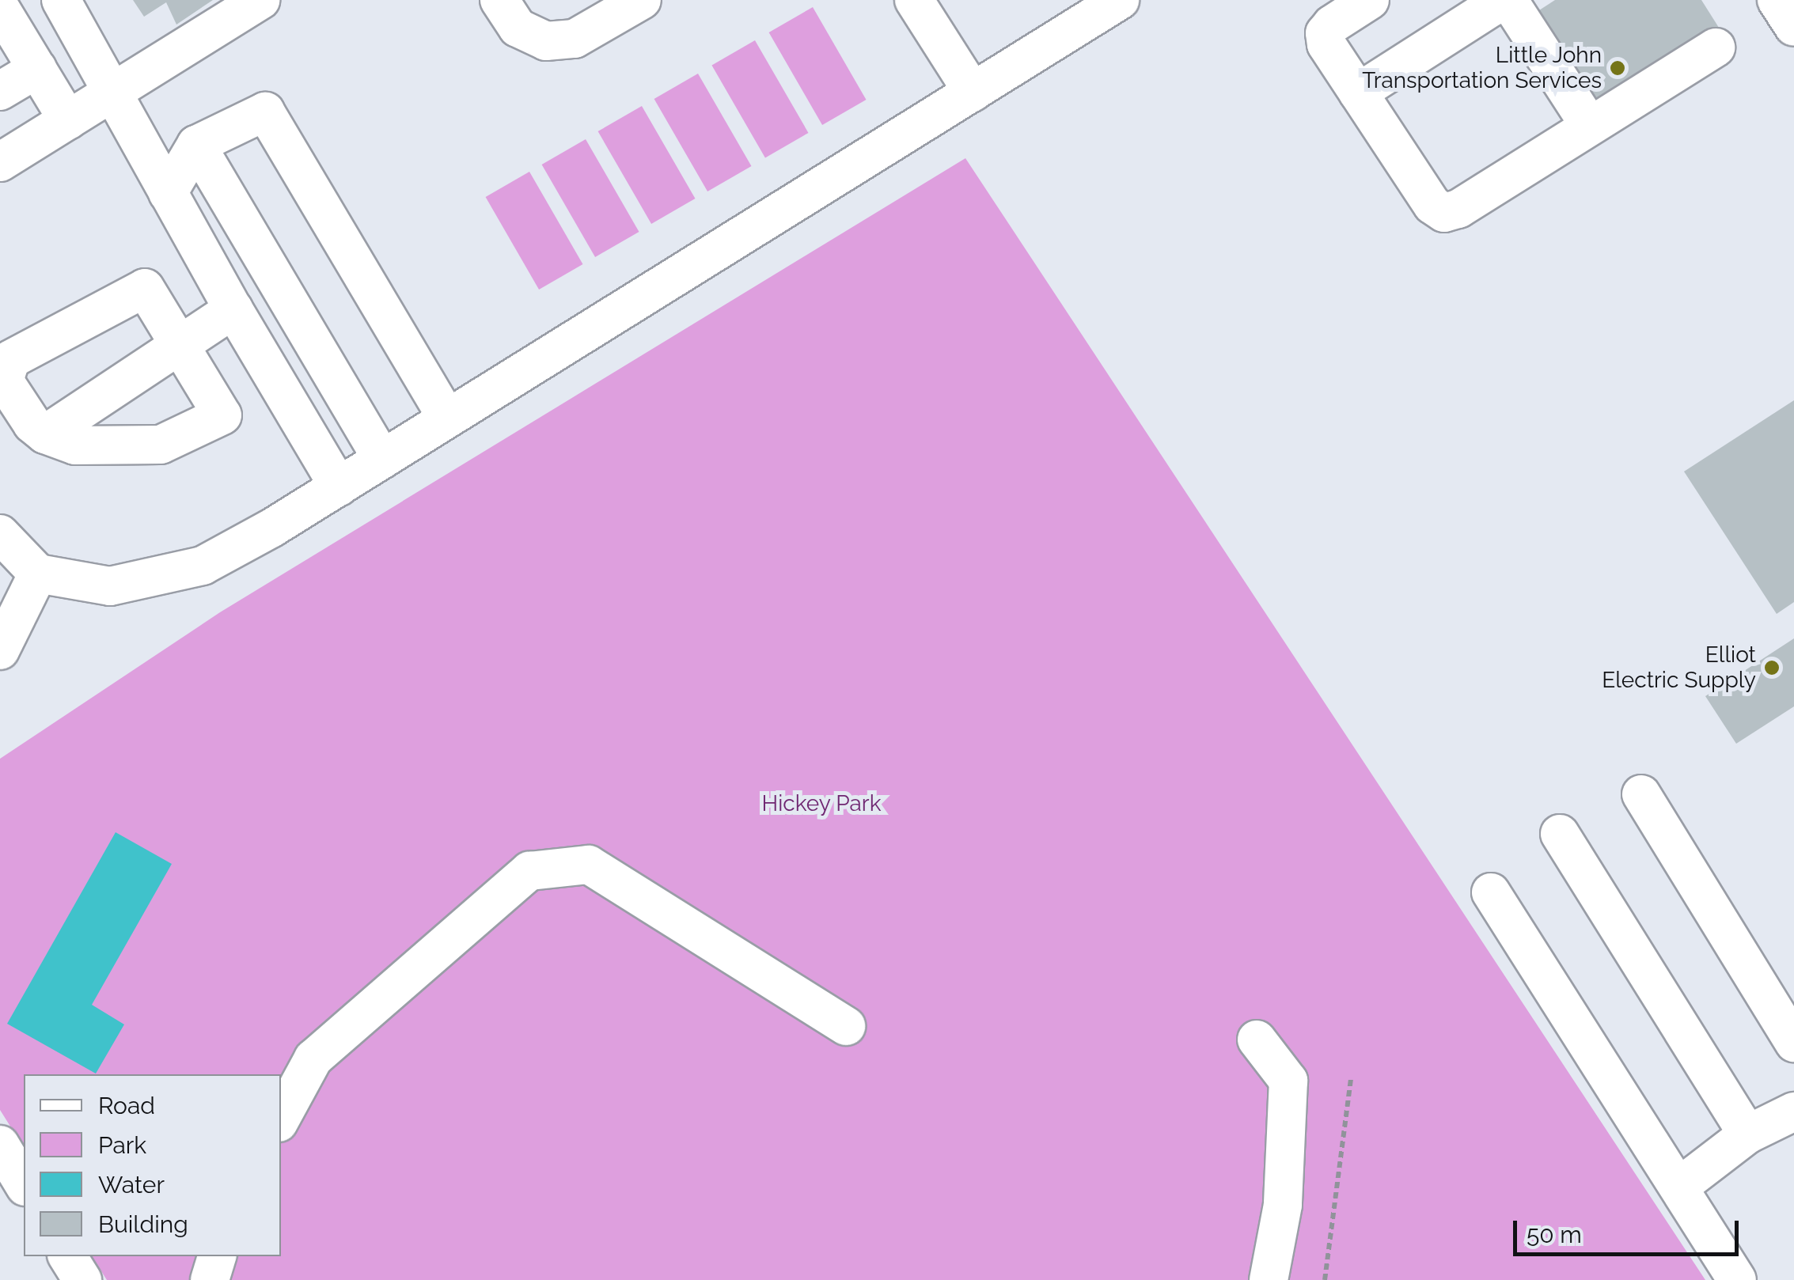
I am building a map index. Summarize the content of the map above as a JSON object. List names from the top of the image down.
{
  "parks": ["Hickey Park"],
  "places": ["Little John Transportation Services", "Elliot Electric Supply"],
  "legend": [
    "Road",
    "Park",
    "Water",
    "Building"
  ],
  "scale_bar": "50 m"
}
